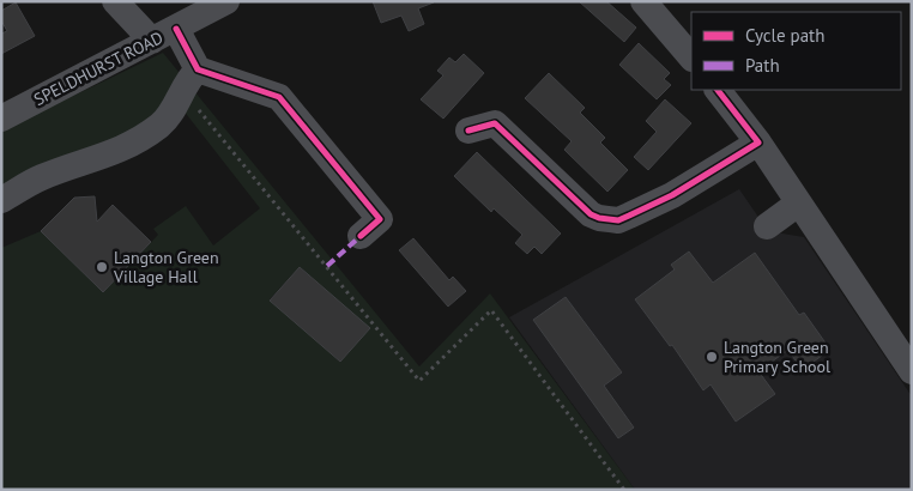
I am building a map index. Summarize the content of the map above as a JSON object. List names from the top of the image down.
{
  "streets": {
    "street": ["SPELDHURST ROAD"]
  },
  "places": ["Langton Green Village Hall", "Langton Green Primary School"],
  "legend": ["Cycle path", "Path"]
}
